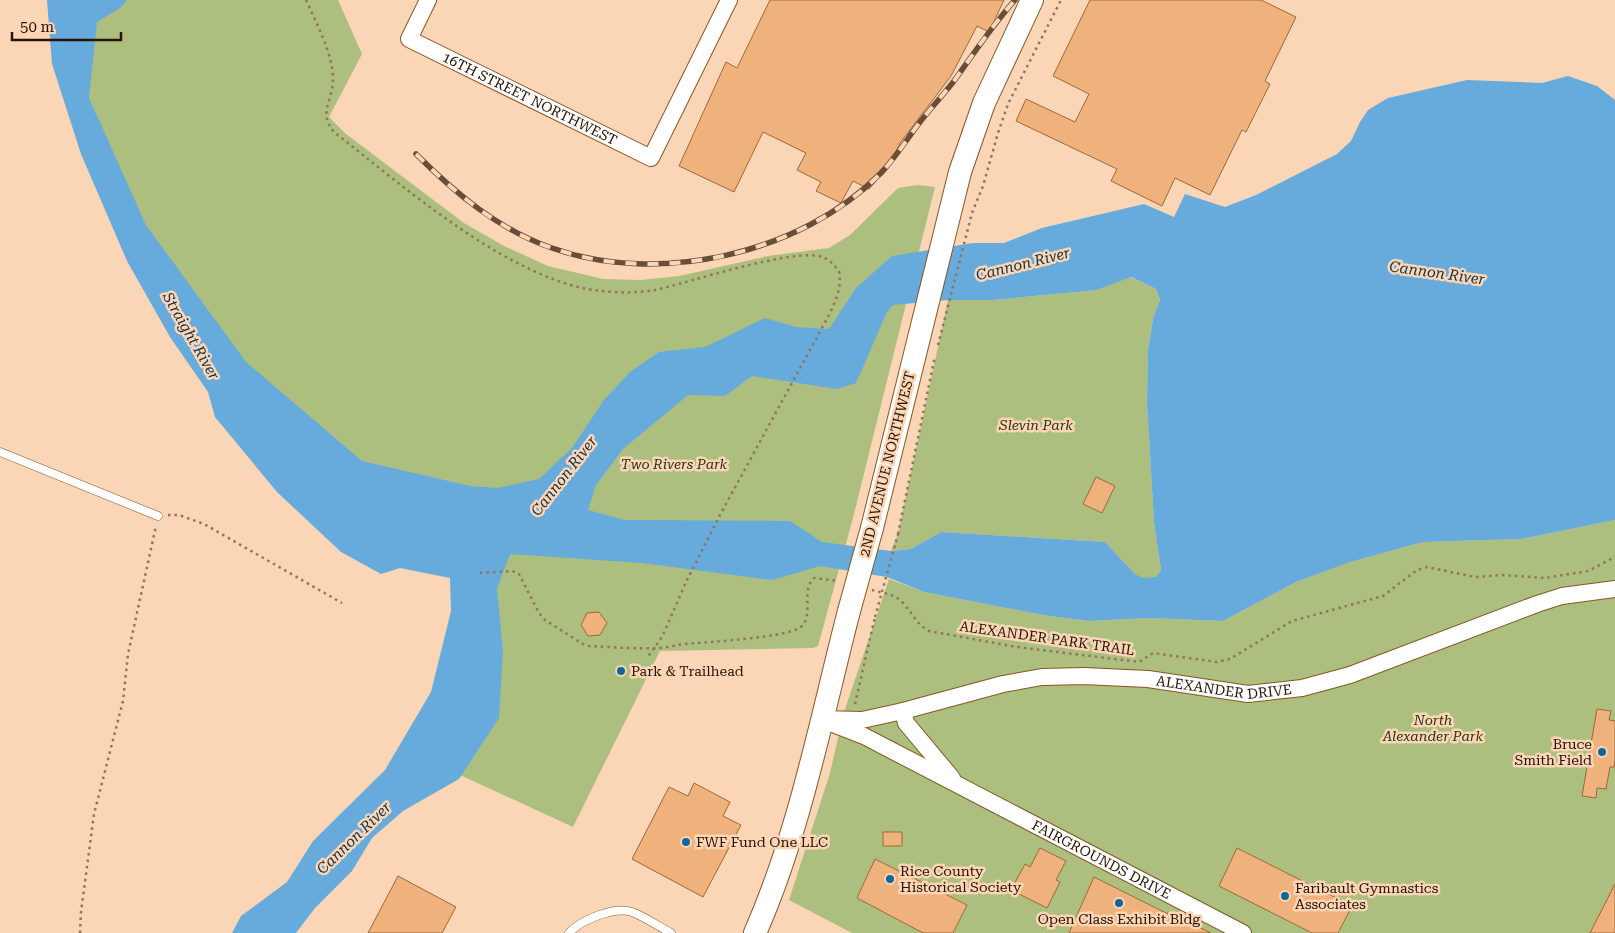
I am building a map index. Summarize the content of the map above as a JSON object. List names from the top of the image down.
{
  "streets": {
    "street": [
      "16TH STREET NORTHWEST",
      "2ND AVENUE NORTHWEST",
      "ALEXANDER DRIVE",
      "FAIRGROUNDS DRIVE"
    ],
    "path": ["ALEXANDER PARK TRAIL"]
  },
  "crossings": [
    ["2ND AVENUE NORTHWEST", "ALEXANDER DRIVE"],
    ["2ND AVENUE NORTHWEST", "FAIRGROUNDS DRIVE"],
    ["ALEXANDER DRIVE", "FAIRGROUNDS DRIVE"]
  ],
  "water": ["Cannon River", "Straight River"],
  "parks": ["Slevin Park", "Two Rivers Park", "North Alexander Park"],
  "places": [
    "Park & Trailhead",
    "Bruce Smith Field",
    "FWF Fund One LLC",
    "Rice County Historical Society",
    "Faribault Gymnastics Associates",
    "Open Class Exhibit Bldg"
  ],
  "scale_bar": "50 m"
}
